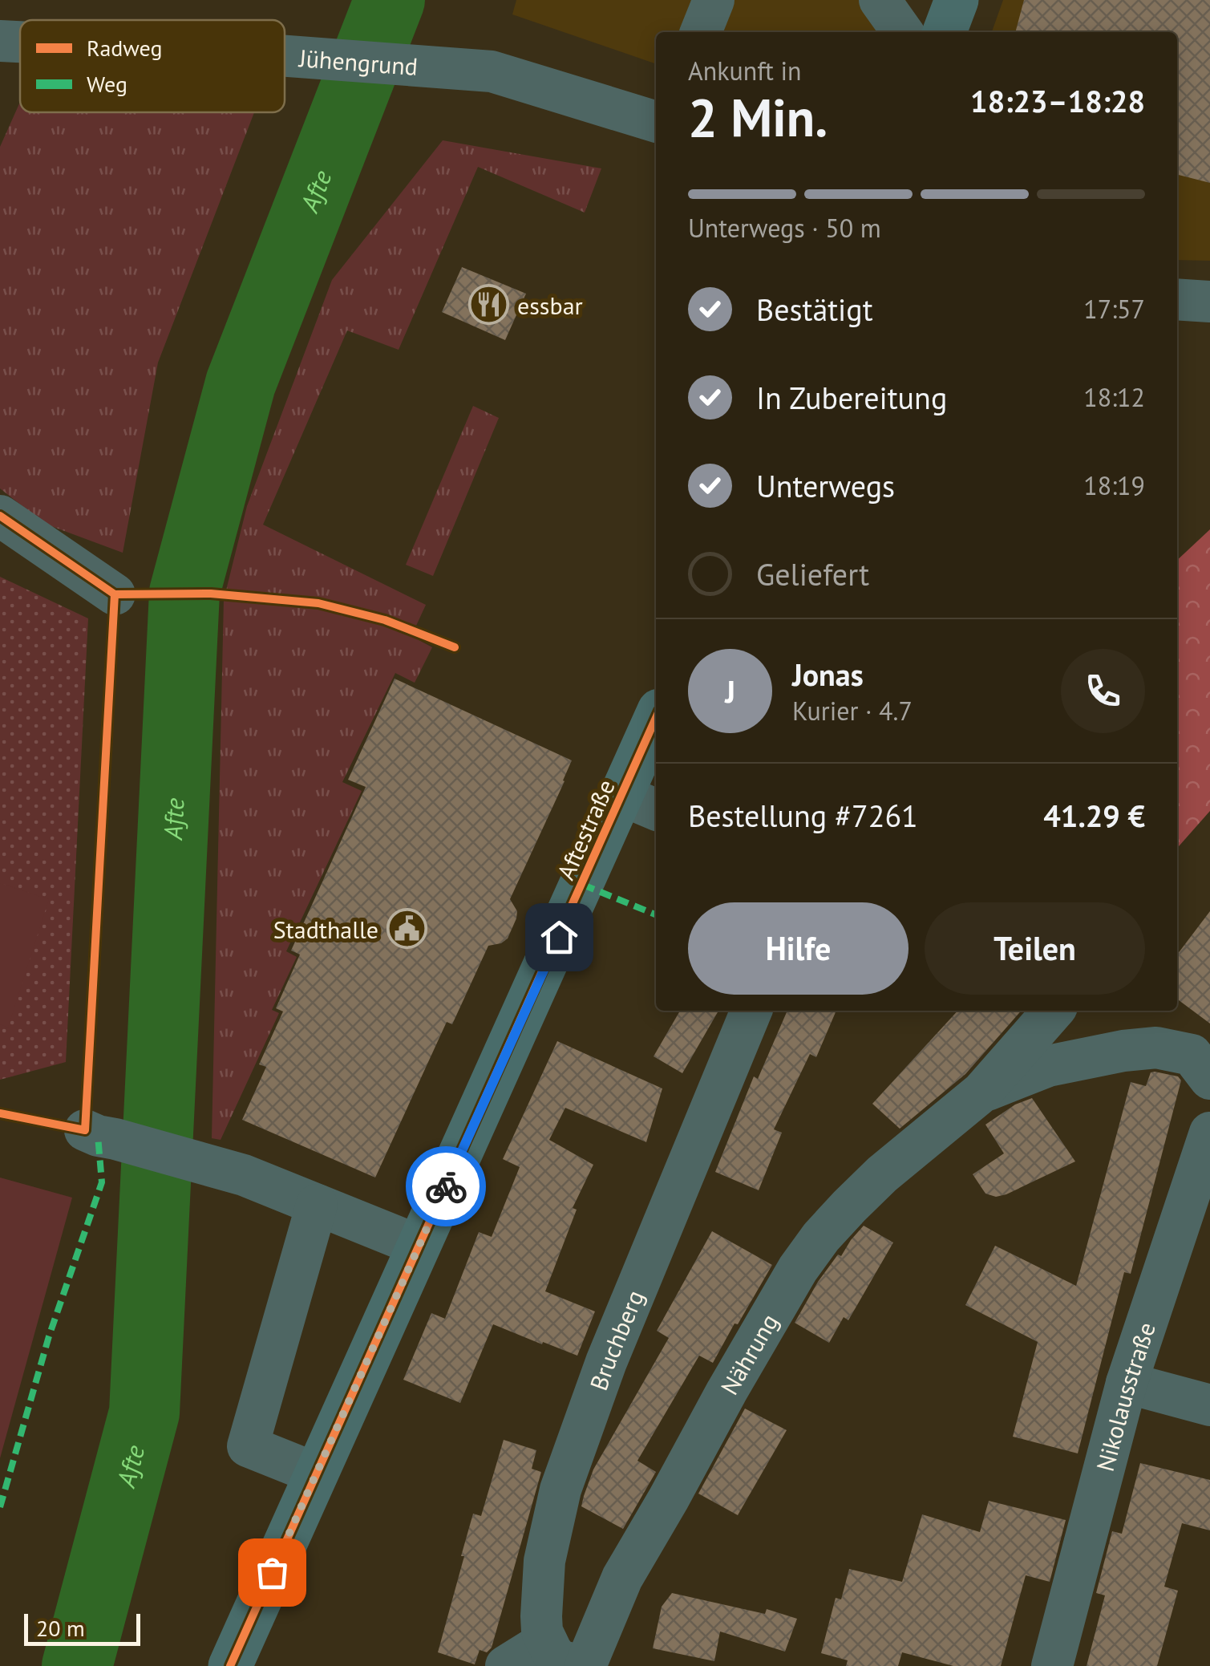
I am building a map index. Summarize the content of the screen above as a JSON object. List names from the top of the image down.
{
  "streets": {
    "main road": ["Aftestraße"],
    "street": [
      "Jühengrund",
      "Bruchberg",
      "Nährung",
      "Nikolausstraße"
    ]
  },
  "water": ["Afte"],
  "places": {
    "restaurant": ["essbar"],
    "public building": ["Stadthalle"]
  },
  "legend": ["Radweg", "Weg"],
  "scale_bar": "20 m",
  "page": {
    "heading": ["2 Min.", "Ankunft in", "18:23–18:28"],
    "panel": [
      "Jonas",
      "Kurier · 4.7",
      "Bestellung #7261",
      "41.29 €"
    ],
    "bar": "Unterwegs · 50 m",
    "list": [
      ["Bestätigt", "17:57"],
      ["In Zubereitung", "18:12"],
      ["Unterwegs", "18:19"],
      "Geliefert"
    ],
    "round": "J",
    "buttons": ["Hilfe", "Teilen"],
    "scale": "20 m"
  }
}
